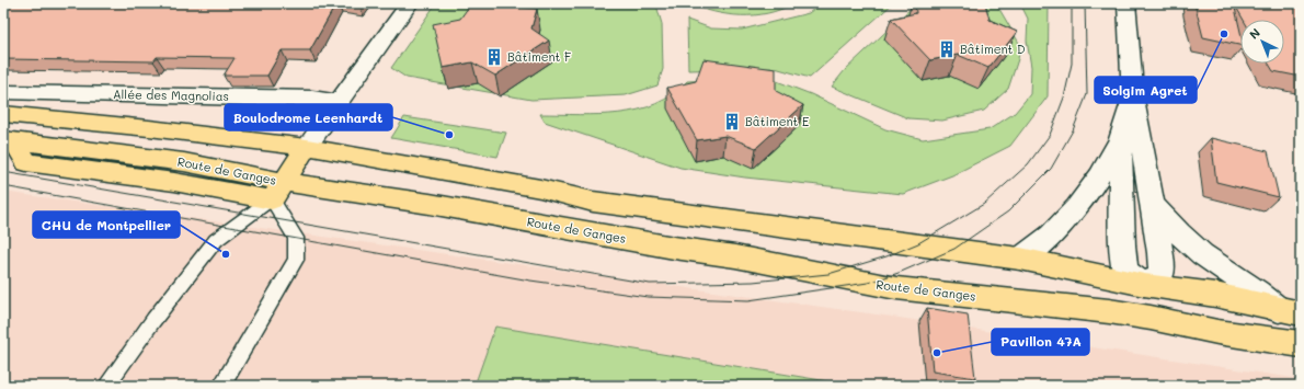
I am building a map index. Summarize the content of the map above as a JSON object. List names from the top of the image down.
{
  "streets": {
    "main road": ["Route de Ganges"],
    "street": ["Allée des Magnolias"]
  },
  "places": {
    "other": [
      "Solgim Agret",
      "Boulodrome Leenhardt",
      "CHU de Montpellier",
      "Pavillon 47A"
    ],
    "building": ["Bâtiment D", "Bâtiment F", "Bâtiment E"]
  },
  "north": "top left"
}
